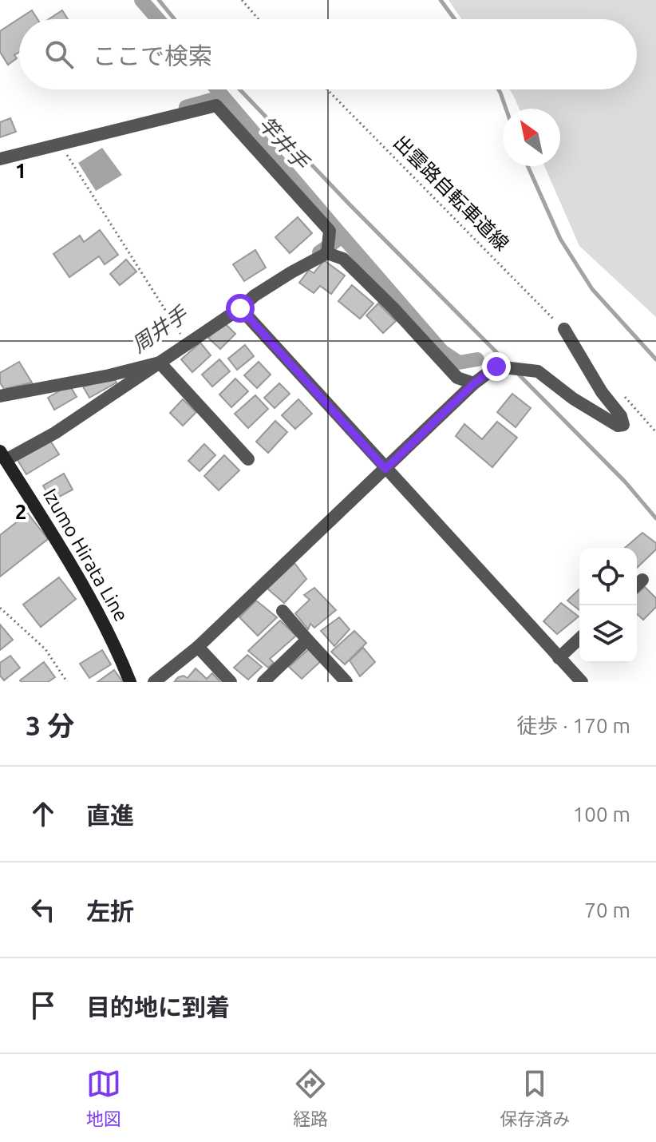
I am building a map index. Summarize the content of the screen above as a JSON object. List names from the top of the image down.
{
  "streets": {
    "main road": ["Izumo Hirata Line"],
    "path": ["出雲路自転車道線"]
  },
  "water": ["竿井手", "周井手"],
  "north": "top left",
  "page": {
    "search": "ここで検索",
    "heading": ["3 分", "徒歩 · 170 m"],
    "list": [
      ["直進", "100 m"],
      ["左折", "70 m"],
      "目的地に到着"
    ],
    "nav": ["地図", "経路", "保存済み"]
  },
  "grid": {
    "rows": ["1", "2"]
  }
}
